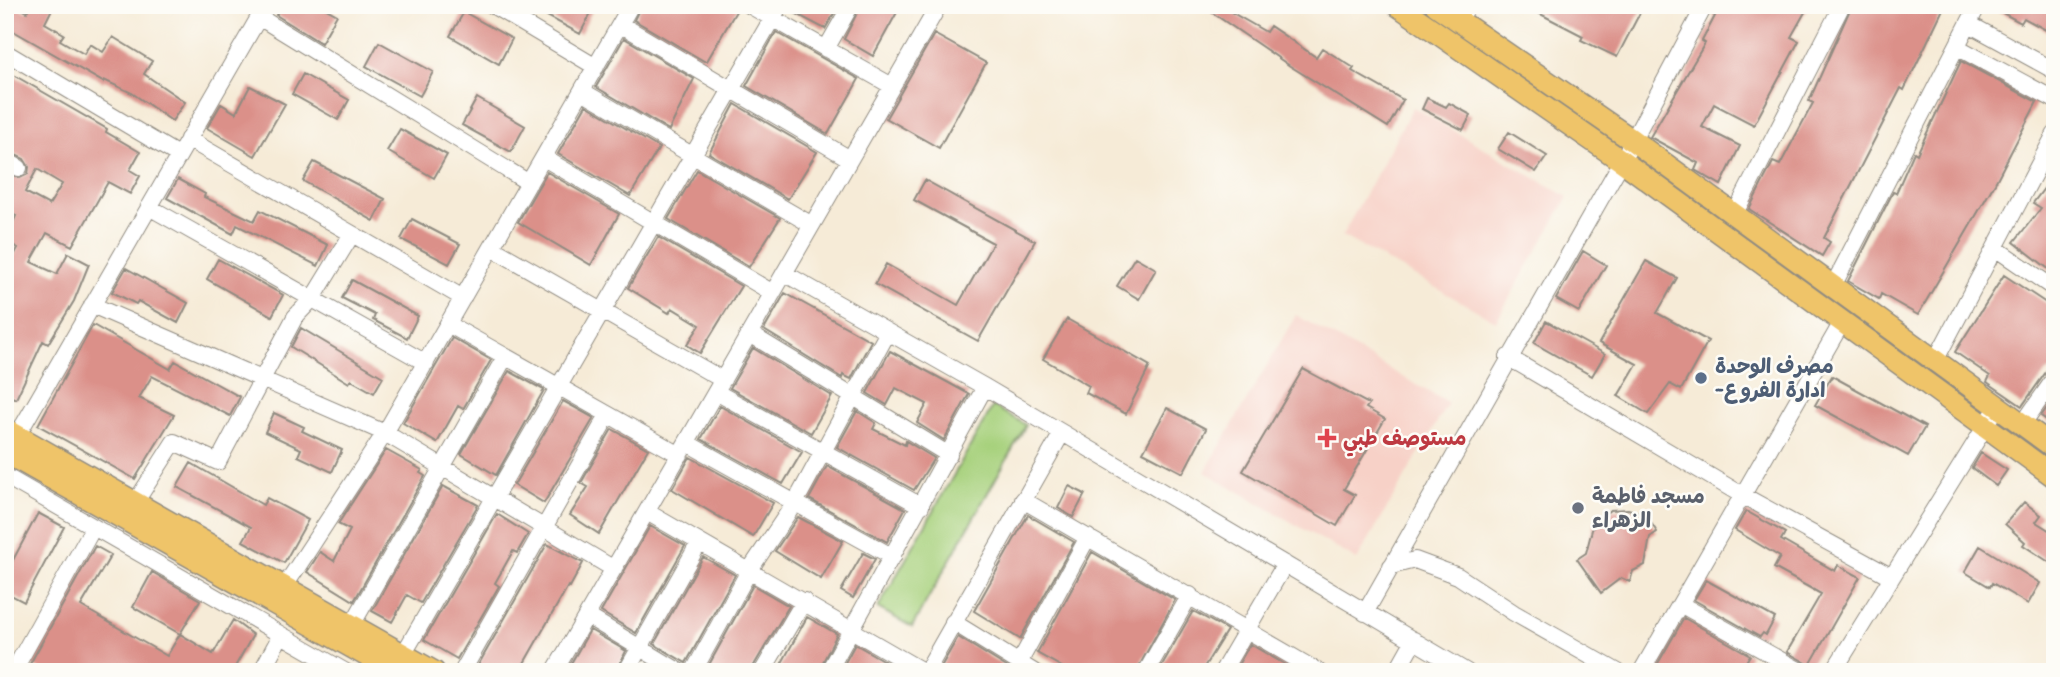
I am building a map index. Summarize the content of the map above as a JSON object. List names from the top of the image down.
{
  "places": {
    "other": ["مصرف الوحدة -ادارة الفروع", "مسجد فاطمة الزهراء"],
    "health": ["مستوصف طبي"]
  }
}
